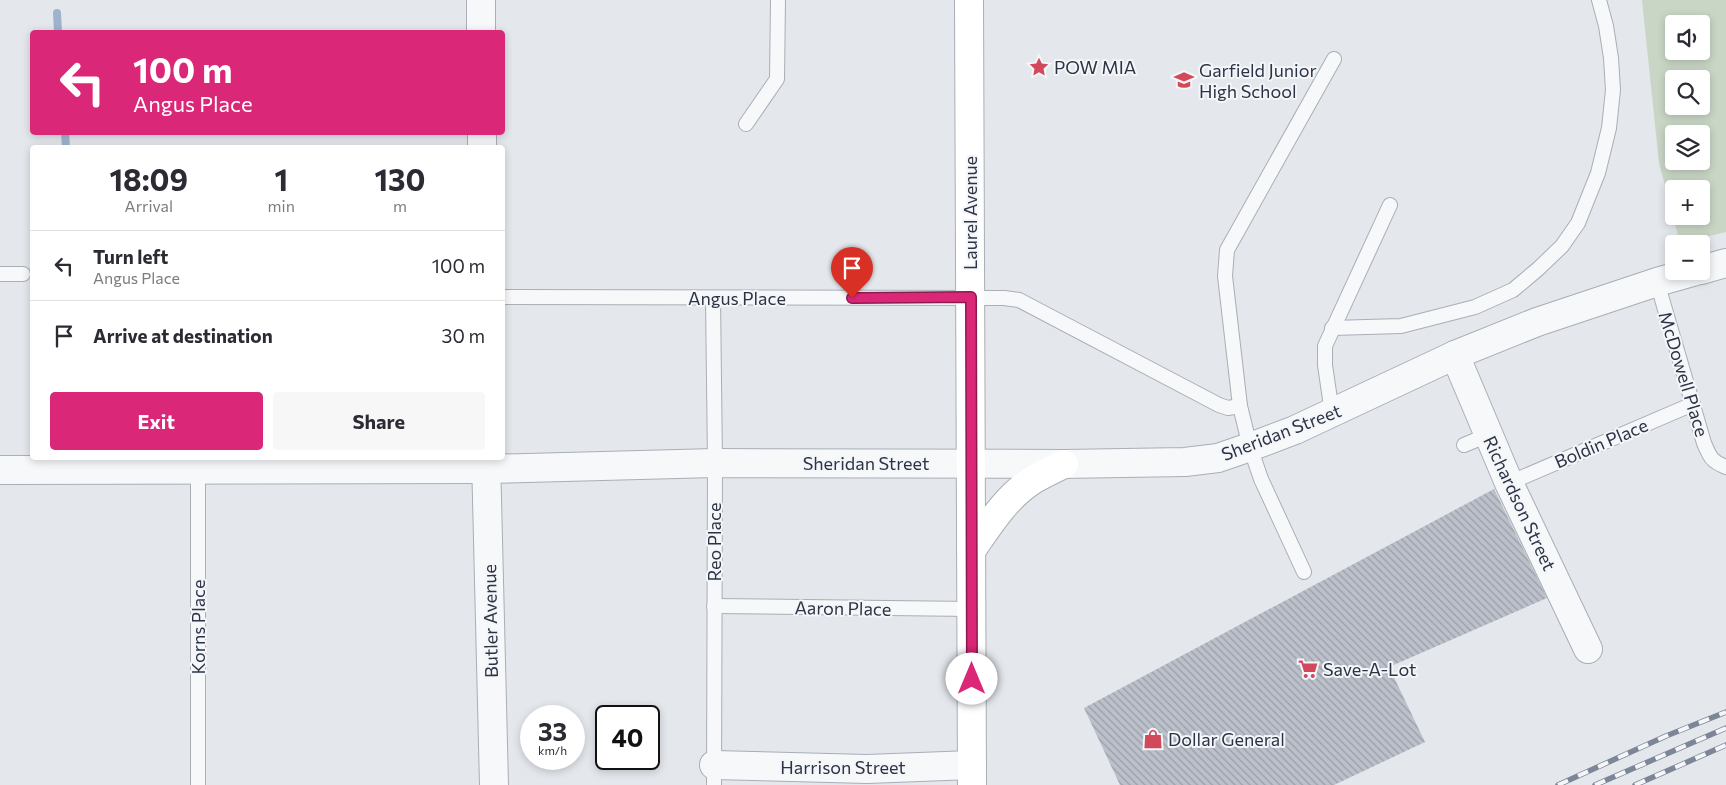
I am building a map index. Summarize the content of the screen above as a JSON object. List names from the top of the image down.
{
  "streets": {
    "street": [
      "Laurel Avenue",
      "Sheridan Street",
      "Richardson Street",
      "Butler Avenue",
      "Harrison Street"
    ],
    "lane": [
      "Angus Place",
      "McDowell Place",
      "Boldin Place",
      "Reo Place",
      "Aaron Place",
      "Korns Place"
    ]
  },
  "crossings": [
    ["Laurel Avenue", "Angus Place"],
    ["Laurel Avenue", "Sheridan Street"],
    ["Laurel Avenue", "Aaron Place"],
    ["Laurel Avenue", "Harrison Street"],
    ["Angus Place", "Reo Place"],
    ["McDowell Place", "Sheridan Street"],
    ["McDowell Place", "Boldin Place"],
    ["Sheridan Street", "Richardson Street"],
    ["Sheridan Street", "Reo Place"],
    ["Sheridan Street", "Butler Avenue"],
    ["Sheridan Street", "Korns Place"],
    ["Boldin Place", "Richardson Street"],
    ["Reo Place", "Aaron Place"],
    ["Reo Place", "Harrison Street"]
  ],
  "places": {
    "place": ["POW MIA"],
    "school or university": ["Garfield Junior High School"],
    "supermarket": ["Save-A-Lot"],
    "shop": ["Dollar General"]
  },
  "page": {
    "map_buttons": ["+", "−"],
    "turn": ["100 m", "Angus Place"],
    "eta": [
      "18:09",
      "Arrival",
      "1",
      "min",
      "130",
      "m"
    ],
    "list": [
      {
        "name": "Turn left",
        "note": "Angus Place",
        "value": "100 m"
      },
      {
        "name": "Arrive at destination",
        "value": "30 m"
      }
    ],
    "buttons": ["Exit", "Share"],
    "speed": "33 km/h",
    "limit": "40"
  }
}
